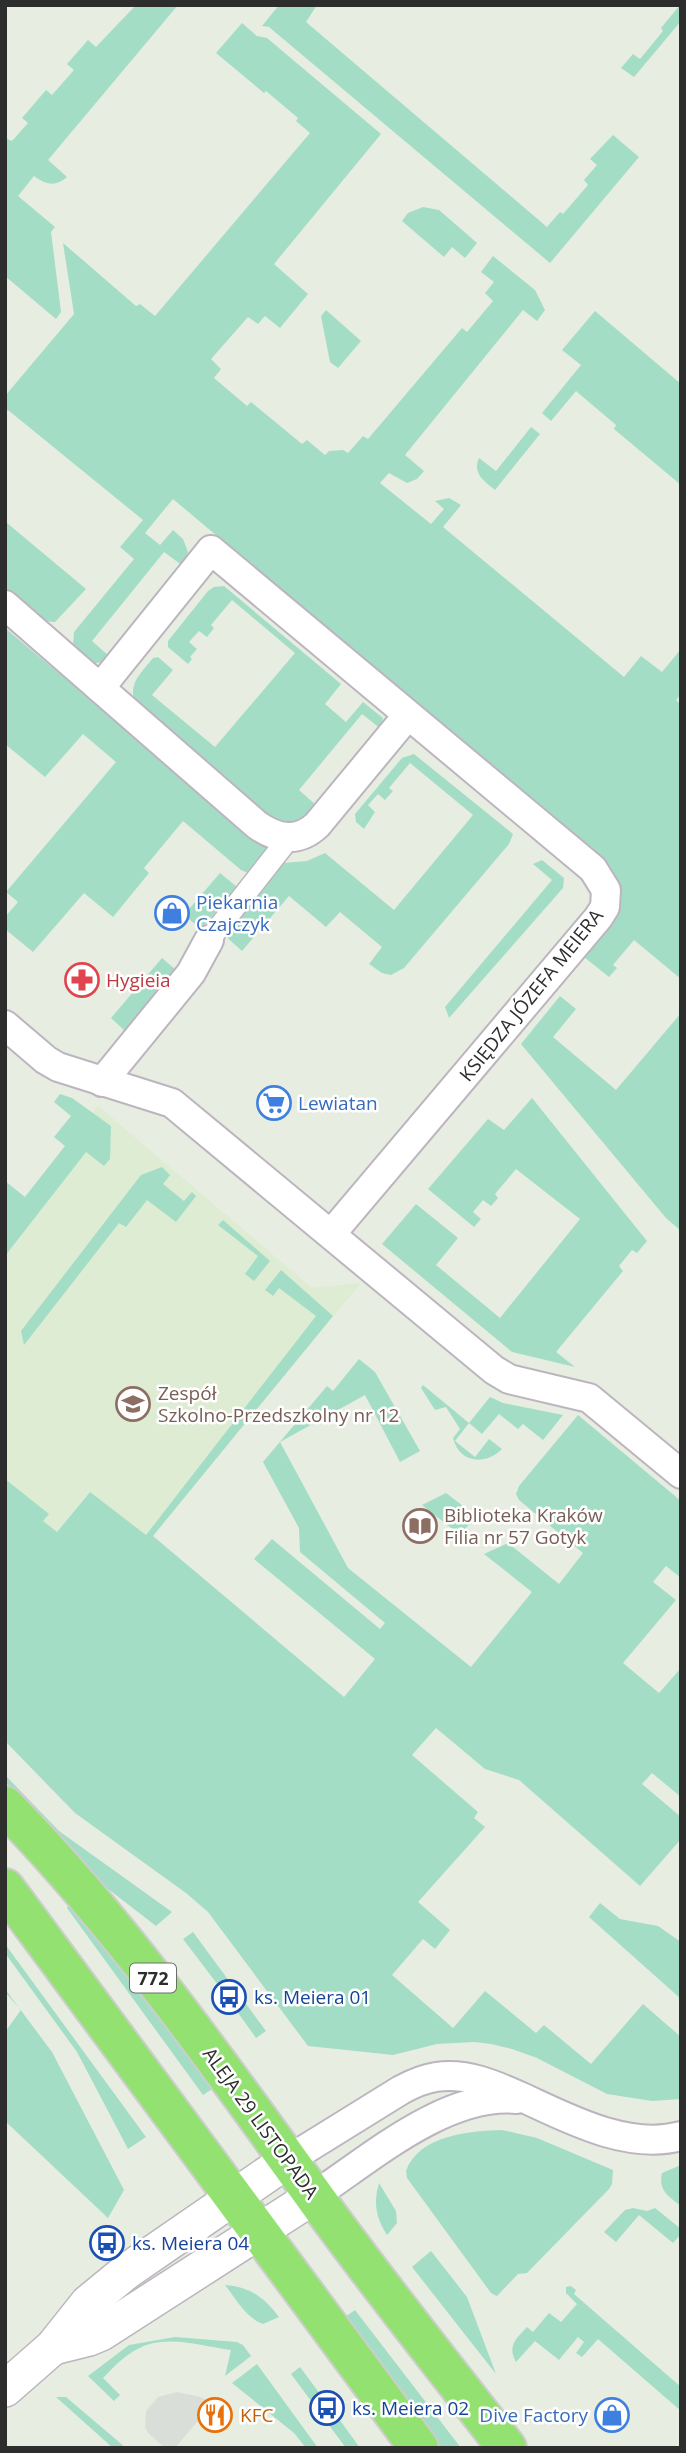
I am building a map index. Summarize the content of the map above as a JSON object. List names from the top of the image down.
{
  "streets": {
    "main road": ["772", "ALEJA 29 LISTOPADA"],
    "street": ["KSIĘDZA JÓZEFA MEIERA"]
  },
  "places": {
    "shop": ["Piekarnia Czajczyk", "Dive Factory"],
    "pharmacy": ["Hygieia"],
    "supermarket": ["Lewiatan"],
    "school or university": ["Zespół Szkolno-Przedszkolny nr 12"],
    "library": ["Biblioteka Kraków Filia nr 57 Gotyk"],
    "bus stop": ["ks. Meiera 01", "ks. Meiera 04", "ks. Meiera 02"],
    "restaurant": ["KFC"]
  }
}
